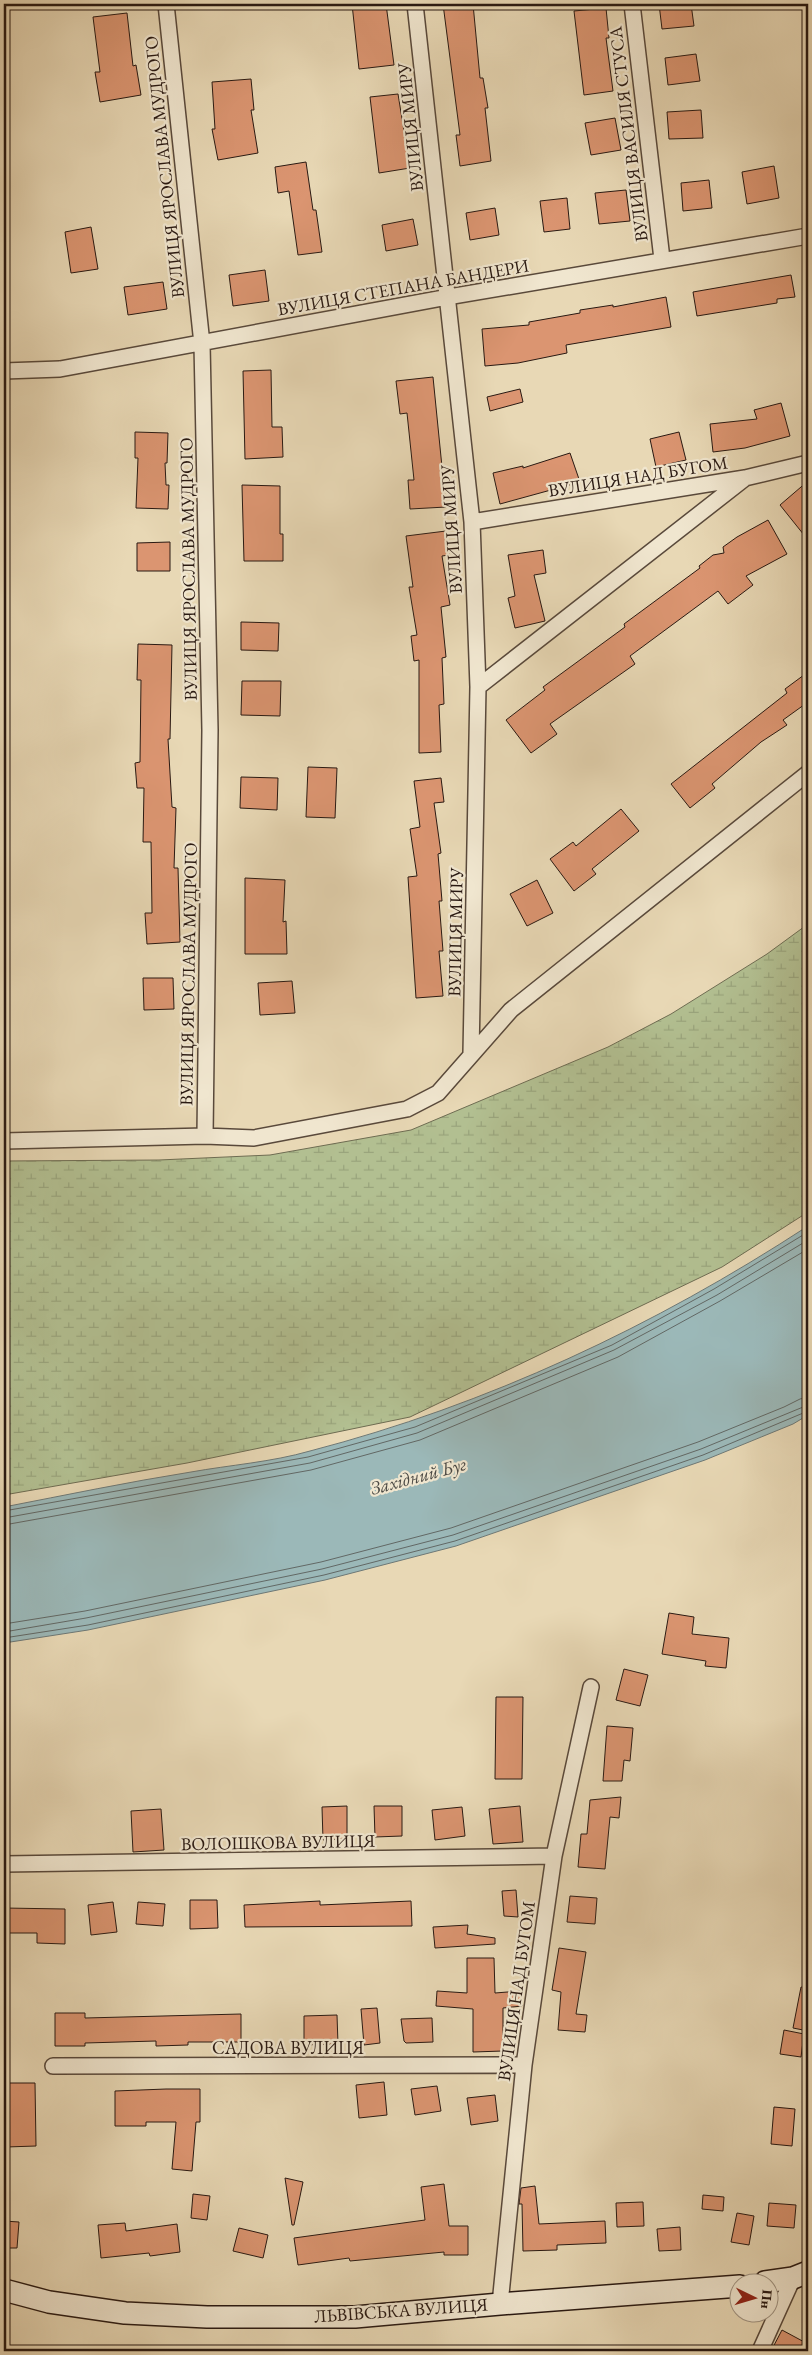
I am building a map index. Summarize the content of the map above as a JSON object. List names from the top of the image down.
{
  "streets": {
    "street": [
      "ВУЛИЦЯ МИРУ",
      "ВУЛИЦЯ ВАСИЛЯ СТУСА",
      "ВУЛИЦЯ ЯРОСЛАВА МУДРОГО",
      "ВУЛИЦЯ СТЕПАНА БАНДЕРИ",
      "ВУЛИЦЯ НАД БУГОМ",
      "ВОЛОШКОВА ВУЛИЦЯ",
      "САДОВА ВУЛИЦЯ",
      "ЛЬВІВСЬКА ВУЛИЦЯ"
    ]
  },
  "crossings": [
    ["ВУЛИЦЯ МИРУ", "ВУЛИЦЯ СТЕПАНА БАНДЕРИ"],
    ["ВУЛИЦЯ МИРУ", "ВУЛИЦЯ НАД БУГОМ"],
    ["ВУЛИЦЯ ВАСИЛЯ СТУСА", "ВУЛИЦЯ СТЕПАНА БАНДЕРИ"],
    ["ВУЛИЦЯ ЯРОСЛАВА МУДРОГО", "ВУЛИЦЯ СТЕПАНА БАНДЕРИ"],
    ["ВУЛИЦЯ НАД БУГОМ", "ВОЛОШКОВА ВУЛИЦЯ"],
    ["ВУЛИЦЯ НАД БУГОМ", "САДОВА ВУЛИЦЯ"],
    ["ВУЛИЦЯ НАД БУГОМ", "ЛЬВІВСЬКА ВУЛИЦЯ"]
  ],
  "water": ["Західний Буг"],
  "north": "right"
}
